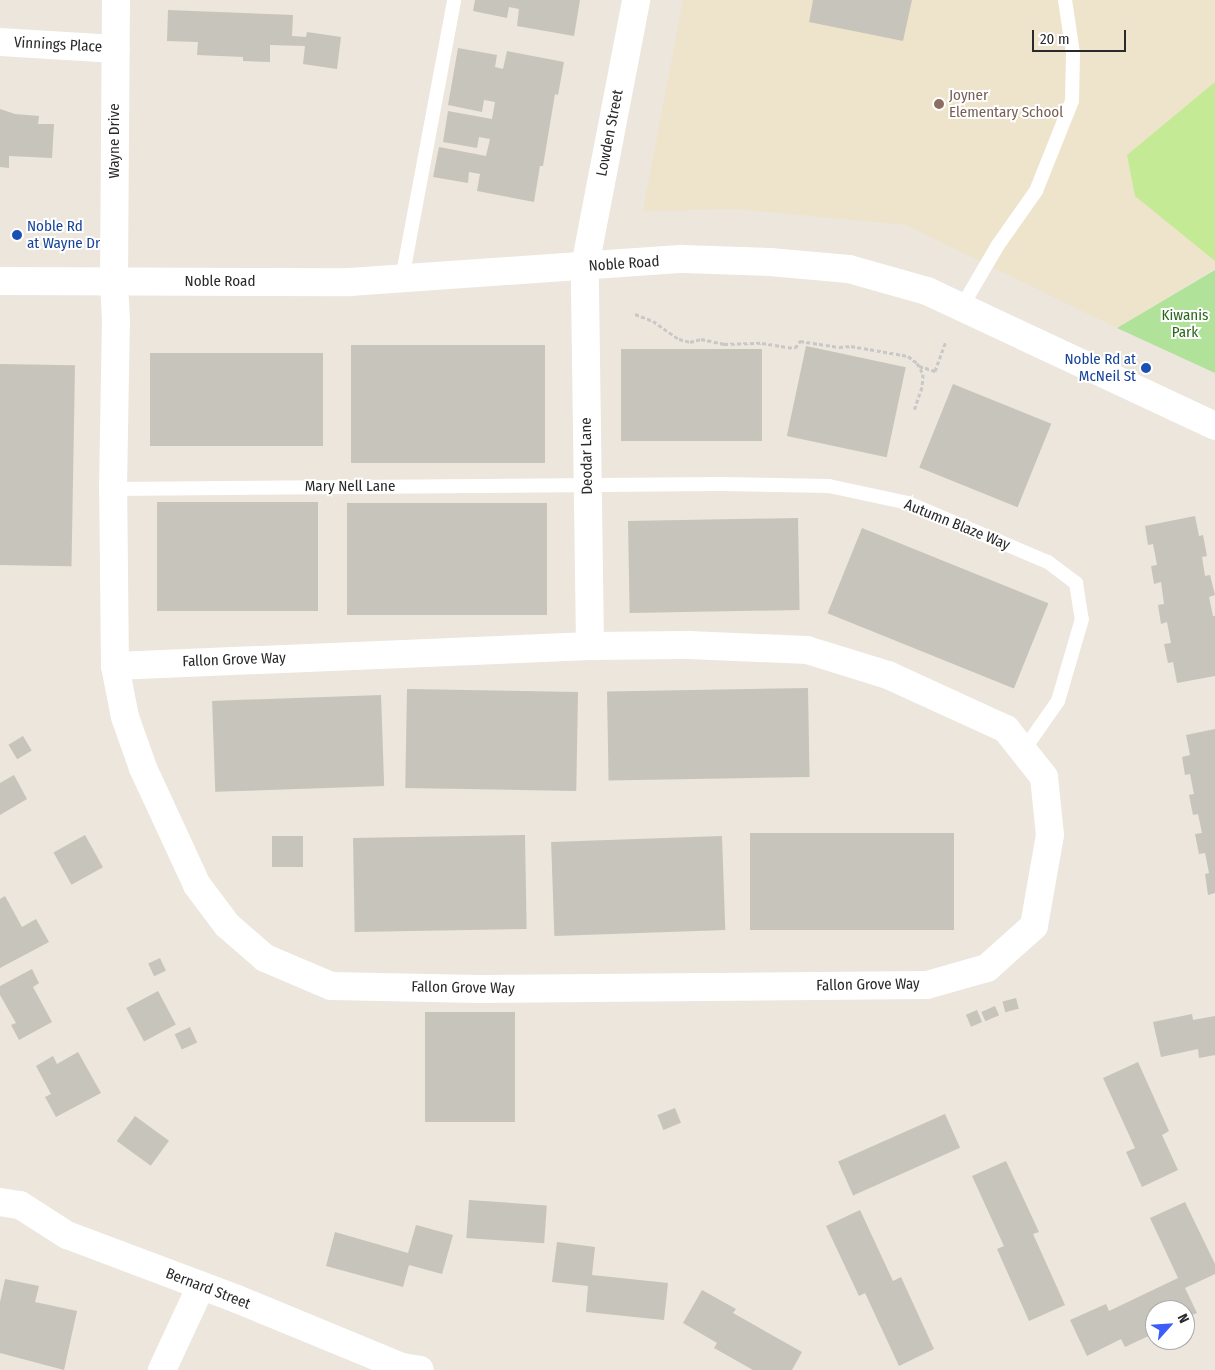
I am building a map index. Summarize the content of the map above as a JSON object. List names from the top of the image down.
{
  "streets": {
    "street": [
      "Vinnings Place",
      "Lowden Street",
      "Wayne Drive",
      "Noble Road",
      "Deodar Lane",
      "Fallon Grove Way",
      "Bernard Street"
    ],
    "lane": ["Mary Nell Lane", "Autumn Blaze Way"]
  },
  "crossings": [
    ["Vinnings Place", "Wayne Drive"],
    ["Lowden Street", "Noble Road"],
    ["Lowden Street", "Deodar Lane"],
    ["Wayne Drive", "Noble Road"],
    ["Wayne Drive", "Fallon Grove Way"],
    ["Noble Road", "Deodar Lane"],
    ["Noble Road", "Fallon Grove Way"],
    ["Deodar Lane", "Mary Nell Lane"],
    ["Deodar Lane", "Autumn Blaze Way"],
    ["Deodar Lane", "Fallon Grove Way"],
    ["Mary Nell Lane", "Autumn Blaze Way"],
    ["Mary Nell Lane", "Fallon Grove Way"],
    ["Autumn Blaze Way", "Fallon Grove Way"]
  ],
  "parks": ["Kiwanis Park"],
  "places": ["Joyner Elementary School", "Noble Rd at Wayne Dr", "Noble Rd at McNeil St"],
  "scale_bar": "20 m",
  "north": "top right"
}
